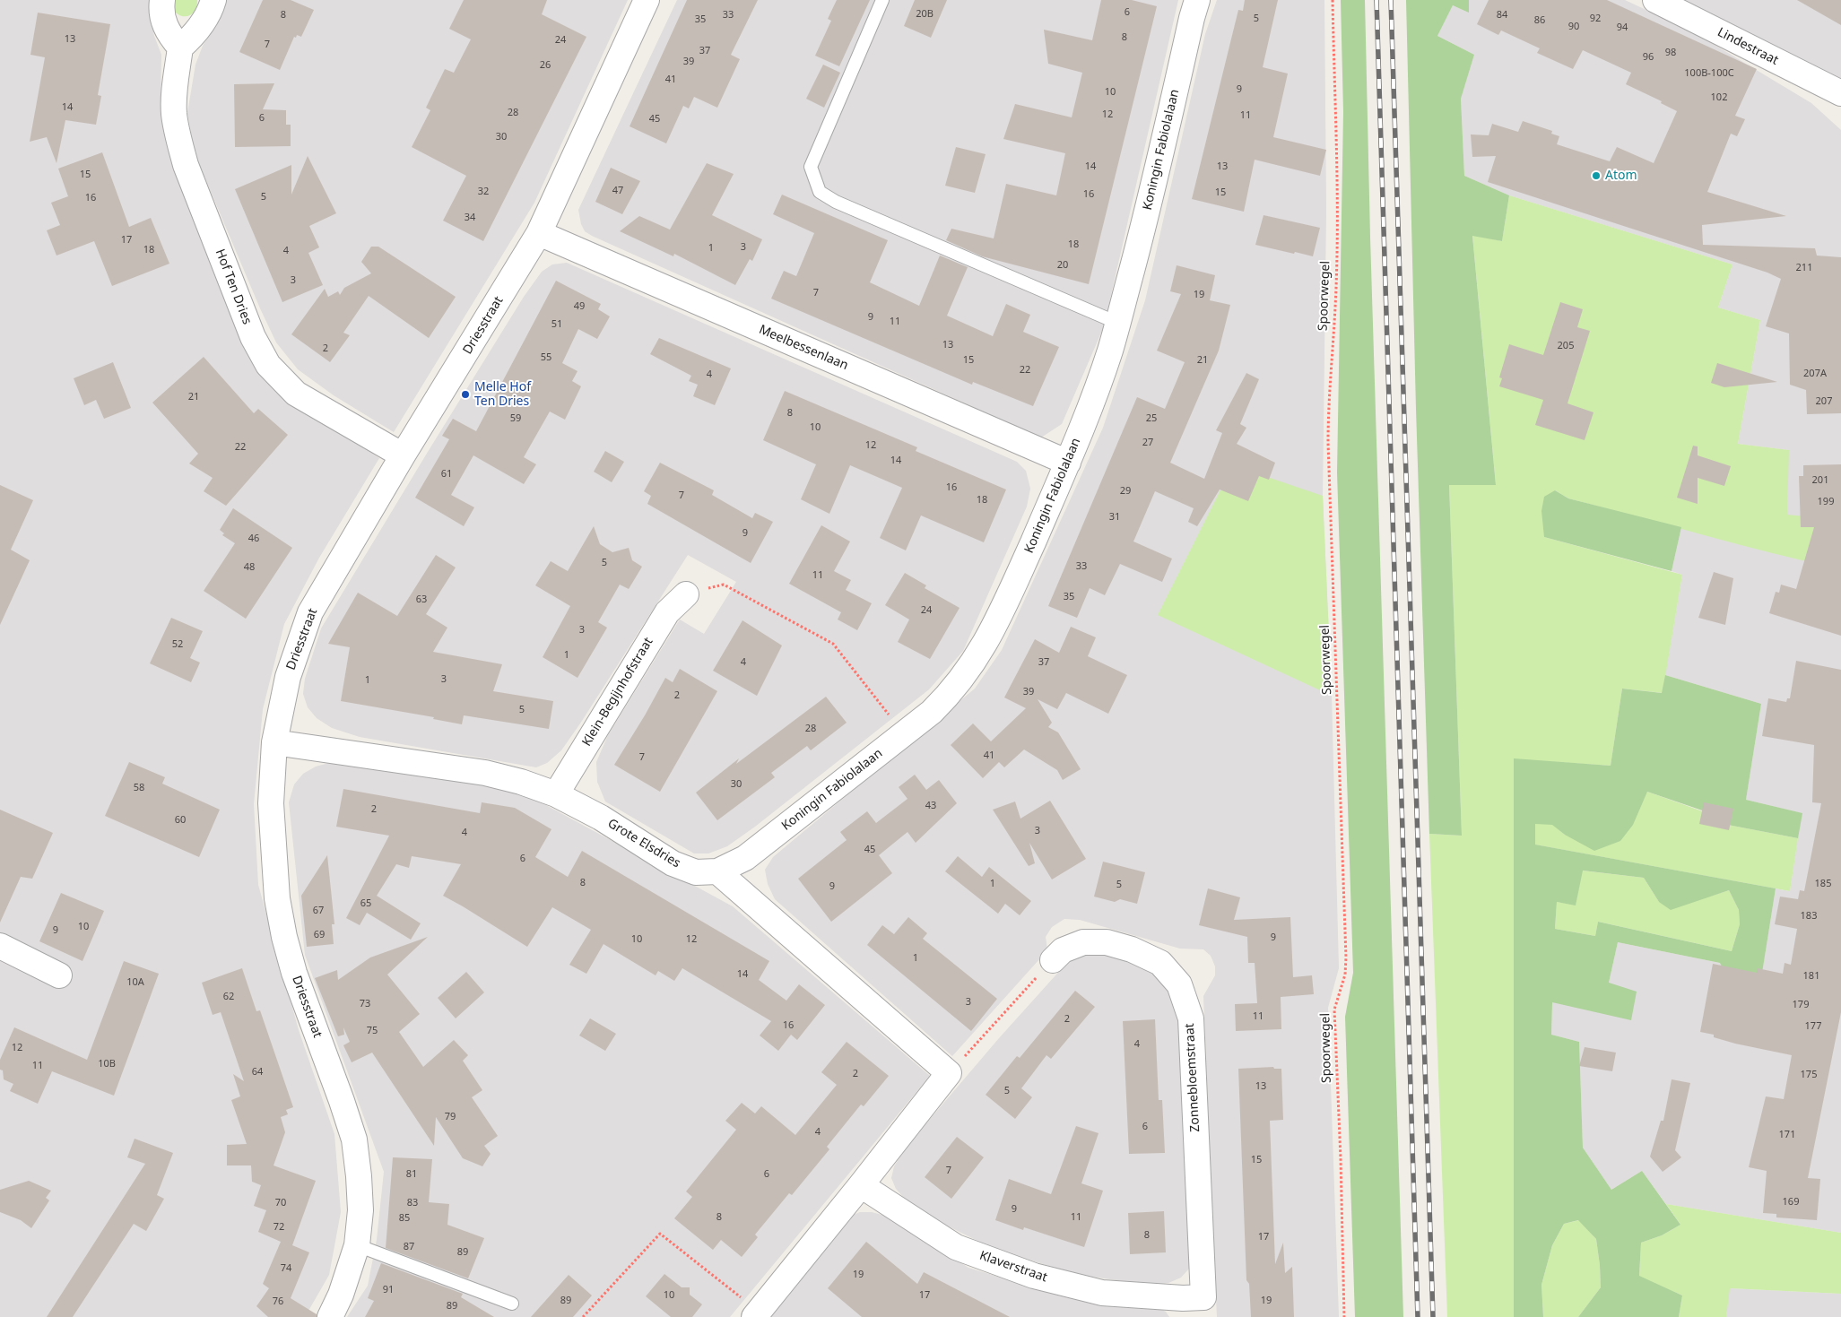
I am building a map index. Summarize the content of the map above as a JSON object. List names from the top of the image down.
{
  "streets": {
    "street": [
      "Lindestraat",
      "Koningin Fabiolalaan",
      "Hof Ten Dries",
      "Driesstraat",
      "Meelbessenlaan",
      "Klein-Begijnhofstraat",
      "Grote Elsdries",
      "Zonnebloemstraat",
      "Klaverstraat"
    ],
    "path": ["Spoorwegel"]
  },
  "crossings": [
    ["Koningin Fabiolalaan", "Meelbessenlaan"],
    ["Koningin Fabiolalaan", "Grote Elsdries"],
    ["Hof Ten Dries", "Driesstraat"],
    ["Driesstraat", "Meelbessenlaan"],
    ["Driesstraat", "Grote Elsdries"],
    ["Klein-Begijnhofstraat", "Grote Elsdries"],
    ["Zonnebloemstraat", "Klaverstraat"]
  ],
  "places": ["Atom", "Melle Hof Ten Dries"],
  "house_numbers": [
    "6",
    "20B",
    "8",
    "33",
    "84",
    "5",
    "92",
    "35",
    "86",
    "90",
    "94",
    "8",
    "13",
    "24",
    "7",
    "37",
    "98",
    "96",
    "39",
    "26",
    "100B-100C",
    "41",
    "9",
    "10",
    "102",
    "14",
    "28",
    "12",
    "11",
    "6",
    "45",
    "30",
    "14",
    "13",
    "15",
    "47",
    "32",
    "15",
    "16",
    "5",
    "16",
    "34",
    "17",
    "18",
    "3",
    "1",
    "18",
    "4",
    "20",
    "211",
    "3",
    "7",
    "19",
    "49",
    "9",
    "11",
    "51",
    "13",
    "205",
    "2",
    "55",
    "15",
    "21",
    "22",
    "207A",
    "4",
    "21",
    "207",
    "8",
    "59",
    "25",
    "10",
    "27",
    "12",
    "22",
    "14",
    "61",
    "201",
    "16",
    "29",
    "7",
    "18",
    "199",
    "31",
    "9",
    "46",
    "5",
    "33",
    "48",
    "11",
    "35",
    "63",
    "24",
    "3",
    "52",
    "1",
    "4",
    "37",
    "3",
    "1",
    "39",
    "2",
    "5",
    "28",
    "41",
    "7",
    "30",
    "58",
    "43",
    "2",
    "60",
    "3",
    "4",
    "45",
    "6",
    "8",
    "1",
    "185",
    "5",
    "9",
    "65",
    "67",
    "183",
    "10",
    "9",
    "69",
    "9",
    "10",
    "12",
    "1",
    "14",
    "181",
    "10A",
    "62",
    "3",
    "73",
    "179",
    "11",
    "2",
    "16",
    "177",
    "75",
    "4",
    "12",
    "10B",
    "11",
    "64",
    "2",
    "175",
    "13",
    "5",
    "79",
    "6",
    "4",
    "171",
    "15",
    "7",
    "81",
    "6",
    "169",
    "70",
    "83",
    "9",
    "8",
    "11",
    "85",
    "72",
    "8",
    "17",
    "87",
    "89",
    "74",
    "19",
    "91",
    "10",
    "17",
    "89",
    "19",
    "76",
    "89"
  ]
}
